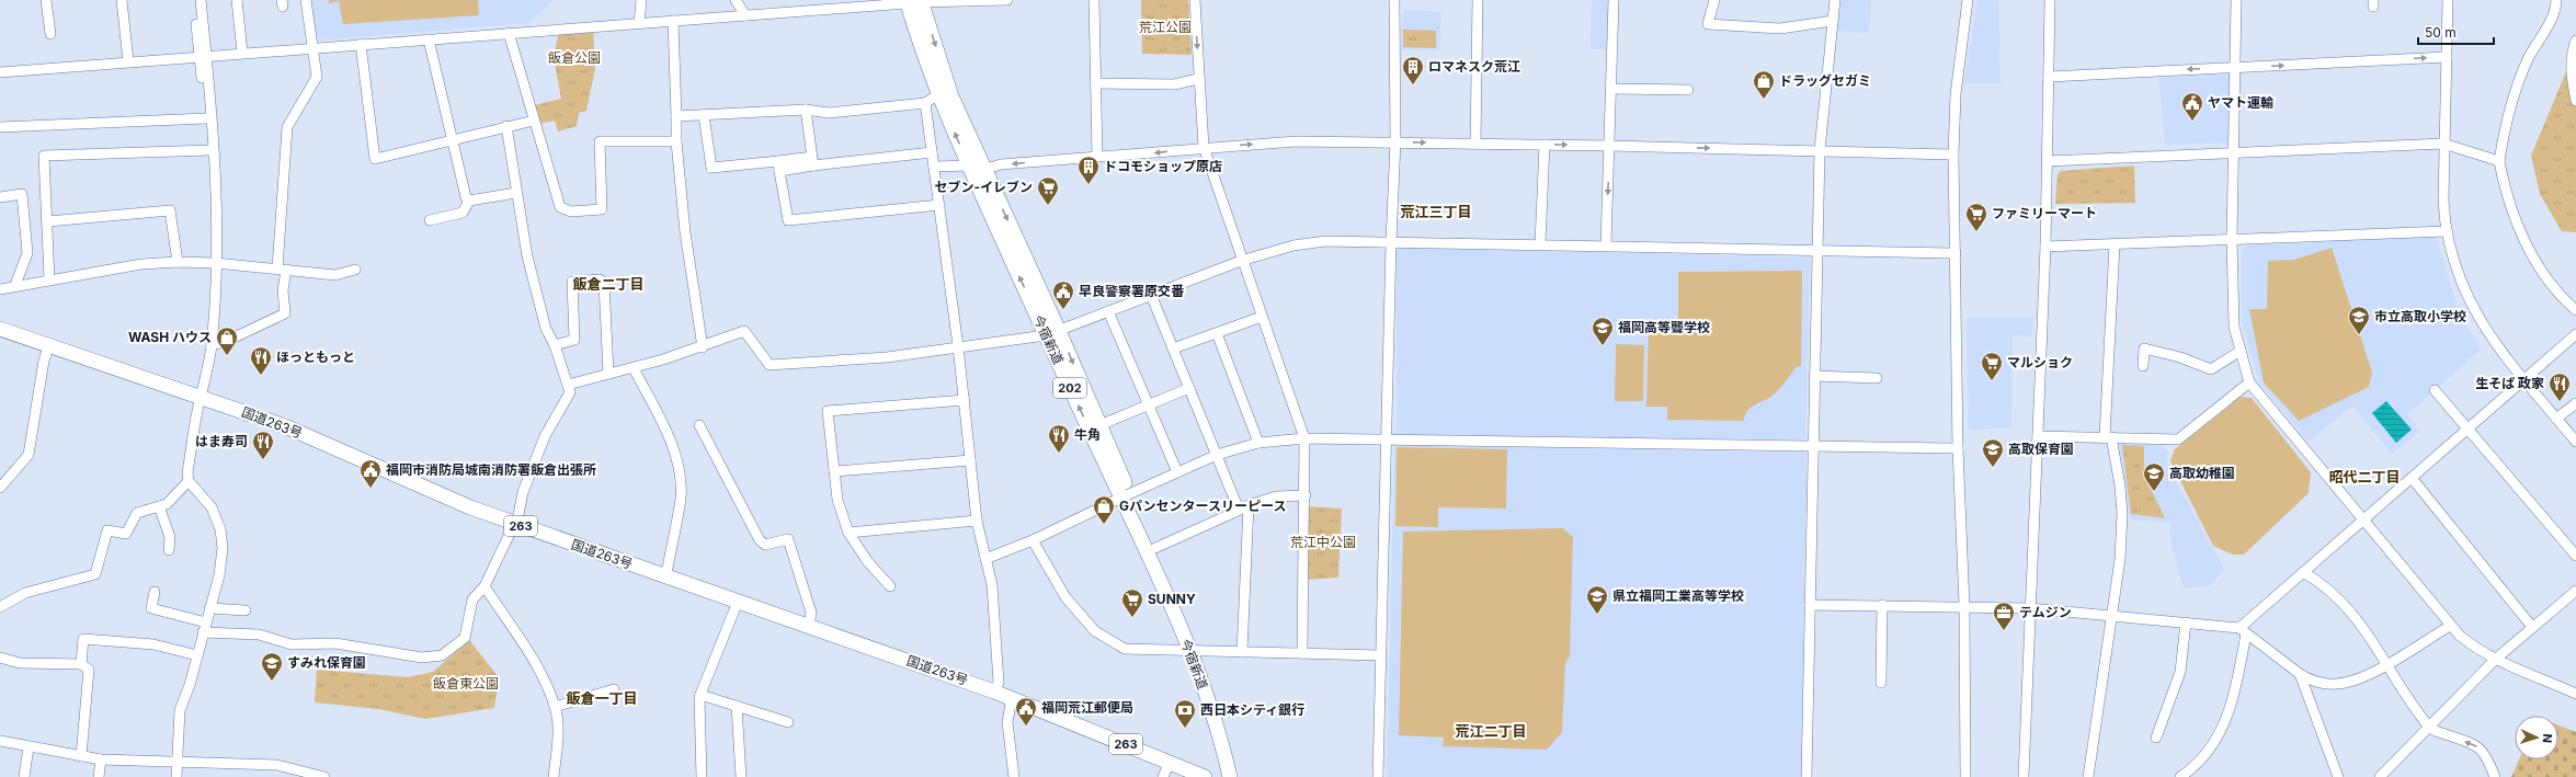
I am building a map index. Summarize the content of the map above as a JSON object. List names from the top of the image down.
{
  "streets": {
    "highway": [
      "今宿新道",
      "202",
      "国道263号",
      "263"
    ]
  },
  "districts": [
    "荒江三丁目",
    "飯倉二丁目",
    "昭代二丁目",
    "飯倉一丁目",
    "荒江二丁目"
  ],
  "parks": [
    "荒江公園",
    "飯倉公園",
    "荒江中公園",
    "飯倉東公園"
  ],
  "places": {
    "building": ["ロマネスク荒江", "ドコモショップ原店"],
    "shop": ["ドラッグセガミ", "WASH ハウス", "Gパンセンタースリーピース"],
    "public building": [
      "ヤマト運輸",
      "早良警察署原交番",
      "福岡市消防局城南消防署飯倉出張所",
      "福岡荒江郵便局"
    ],
    "supermarket": [
      "セブン-イレブン",
      "ファミリーマート",
      "マルショク",
      "SUNNY"
    ],
    "school or university": [
      "市立高取小学校",
      "福岡高等聾学校",
      "高取保育園",
      "高取幼稚園",
      "県立福岡工業高等学校",
      "すみれ保育園"
    ],
    "restaurant": [
      "ほっともっと",
      "生そば 政家",
      "牛角",
      "はま寿司"
    ],
    "office": ["テムジン"],
    "bank": ["西日本シティ銀行"]
  },
  "scale_bar": "50 m",
  "north": "right"
}
